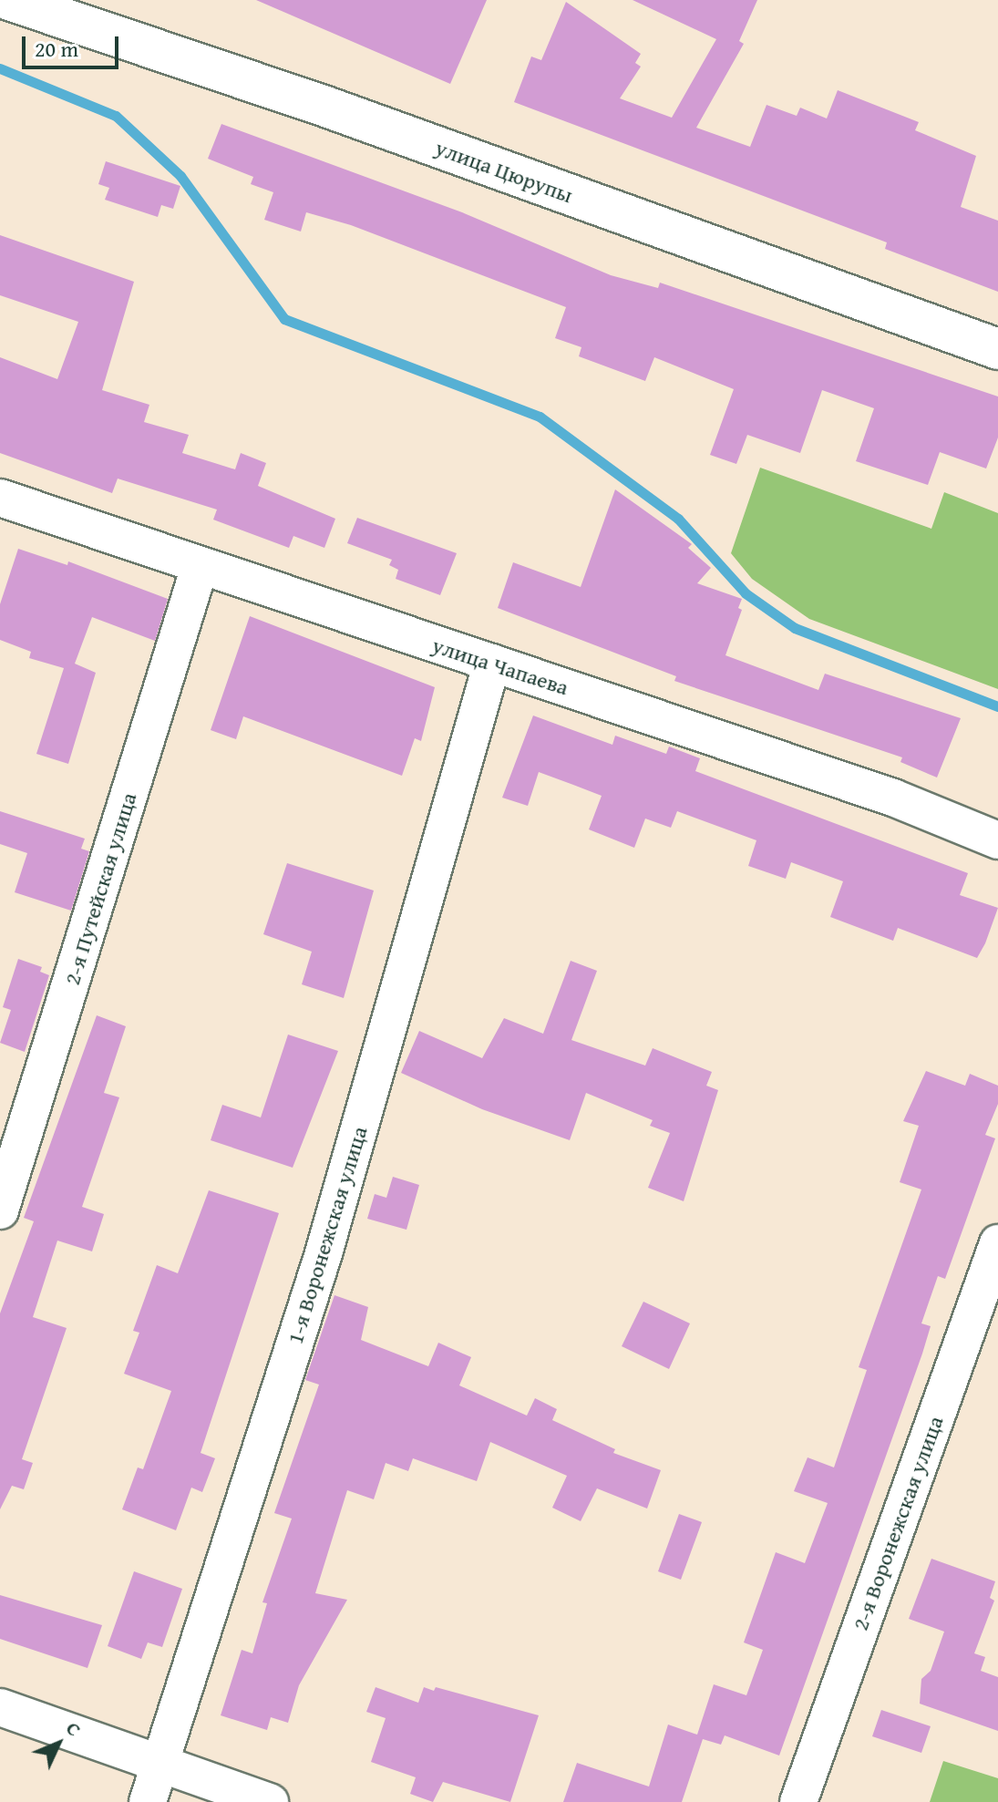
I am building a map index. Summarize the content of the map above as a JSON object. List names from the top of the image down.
{
  "streets": {
    "street": [
      "улица Цюрупы",
      "улица Чапаева",
      "2-я Путейская улица",
      "1-я Воронежская улица",
      "2-я Воронежская улица"
    ]
  },
  "crossings": [
    ["улица Чапаева", "2-я Путейская улица"],
    ["улица Чапаева", "1-я Воронежская улица"]
  ],
  "scale_bar": "20 m",
  "north": "top right"
}
